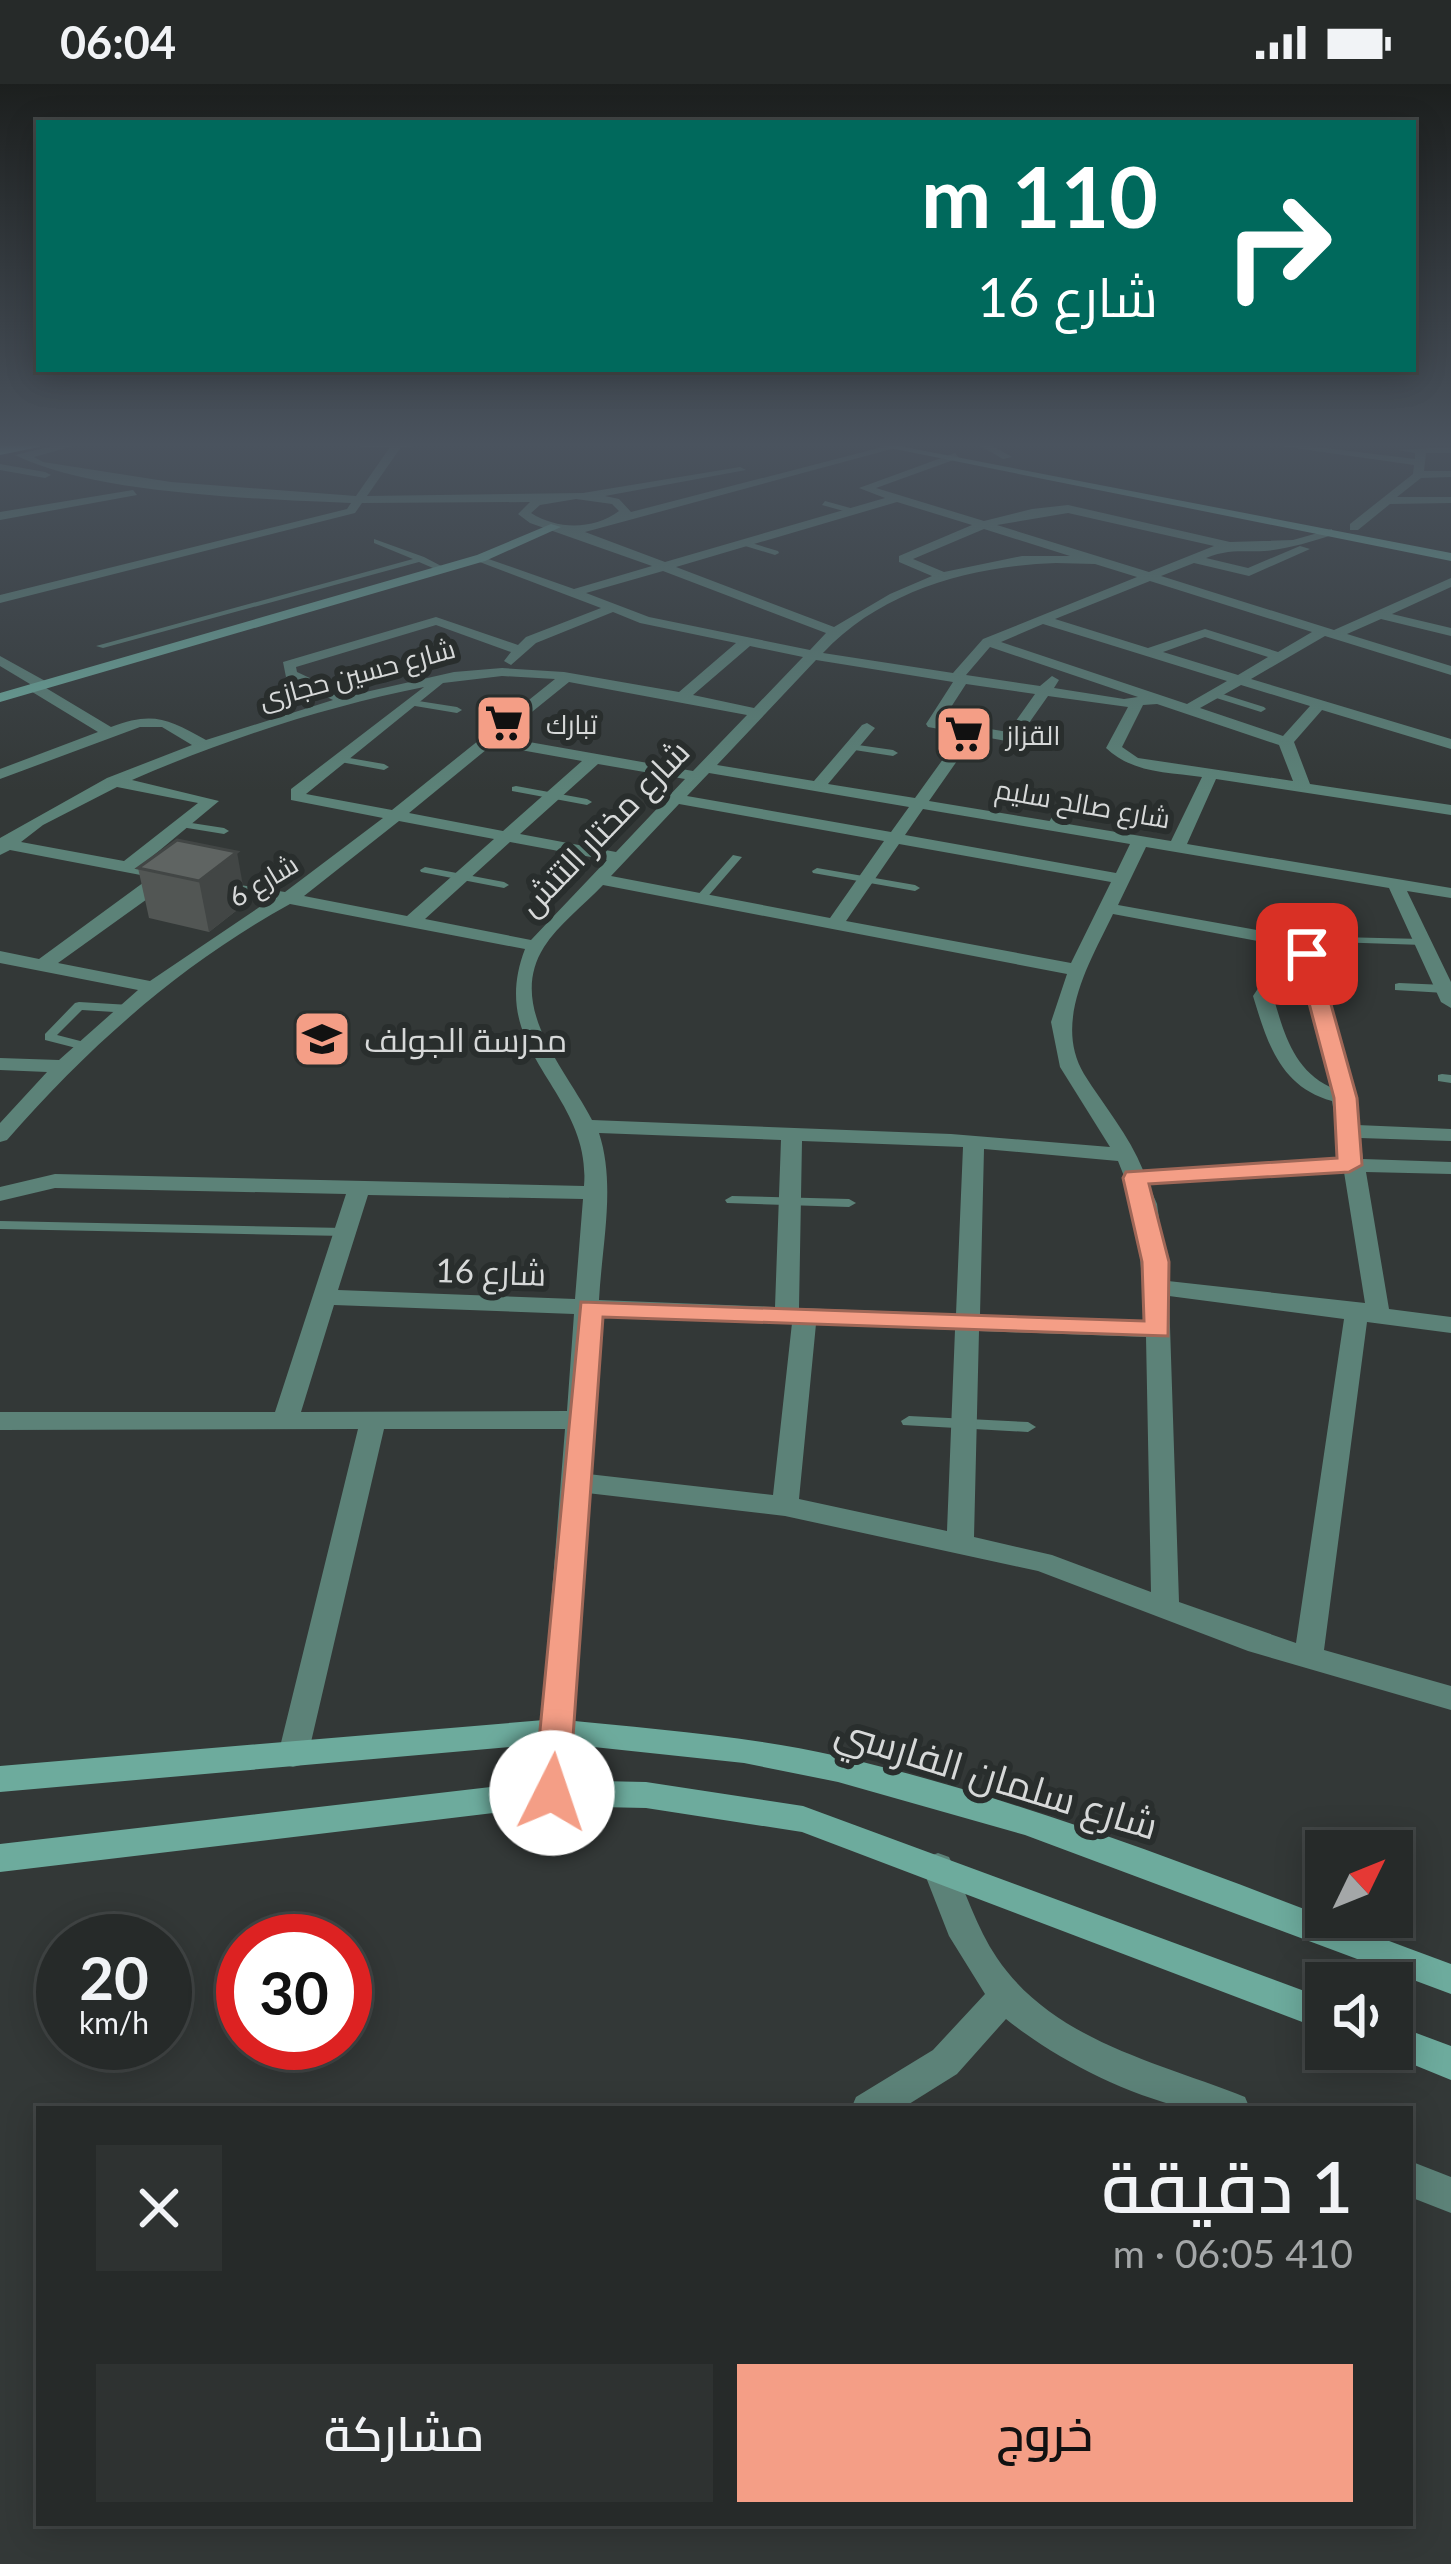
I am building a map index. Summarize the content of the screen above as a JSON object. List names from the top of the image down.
{
  "streets": {
    "street": [
      "شارع حسين حجازى",
      "شارع صالح سليم",
      "شارع مختار التتش",
      "شارع 6",
      "شارع 16",
      "شارع سلمان الفارسي"
    ]
  },
  "crossings": [
    ["شارع حسين حجازى", "شارع مختار التتش"],
    ["شارع حسين حجازى", "شارع 6"],
    ["شارع صالح سليم", "شارع مختار التتش"],
    ["شارع صالح سليم", "شارع 6"],
    ["شارع مختار التتش", "شارع 16"],
    ["شارع مختار التتش", "شارع سلمان الفارسي"]
  ],
  "places": {
    "supermarket": ["تبارك", "القزاز"],
    "school or university": ["مدرسة الجولف"]
  },
  "north": "top right",
  "page": {
    "status": "06:04",
    "turn": ["110 m", "شارع 16"],
    "speed": "20 km/h",
    "limit": "30",
    "heading": ["1 دقيقة", "410 m · 06:05"],
    "buttons": ["خروج", "مشاركة"]
  }
}
